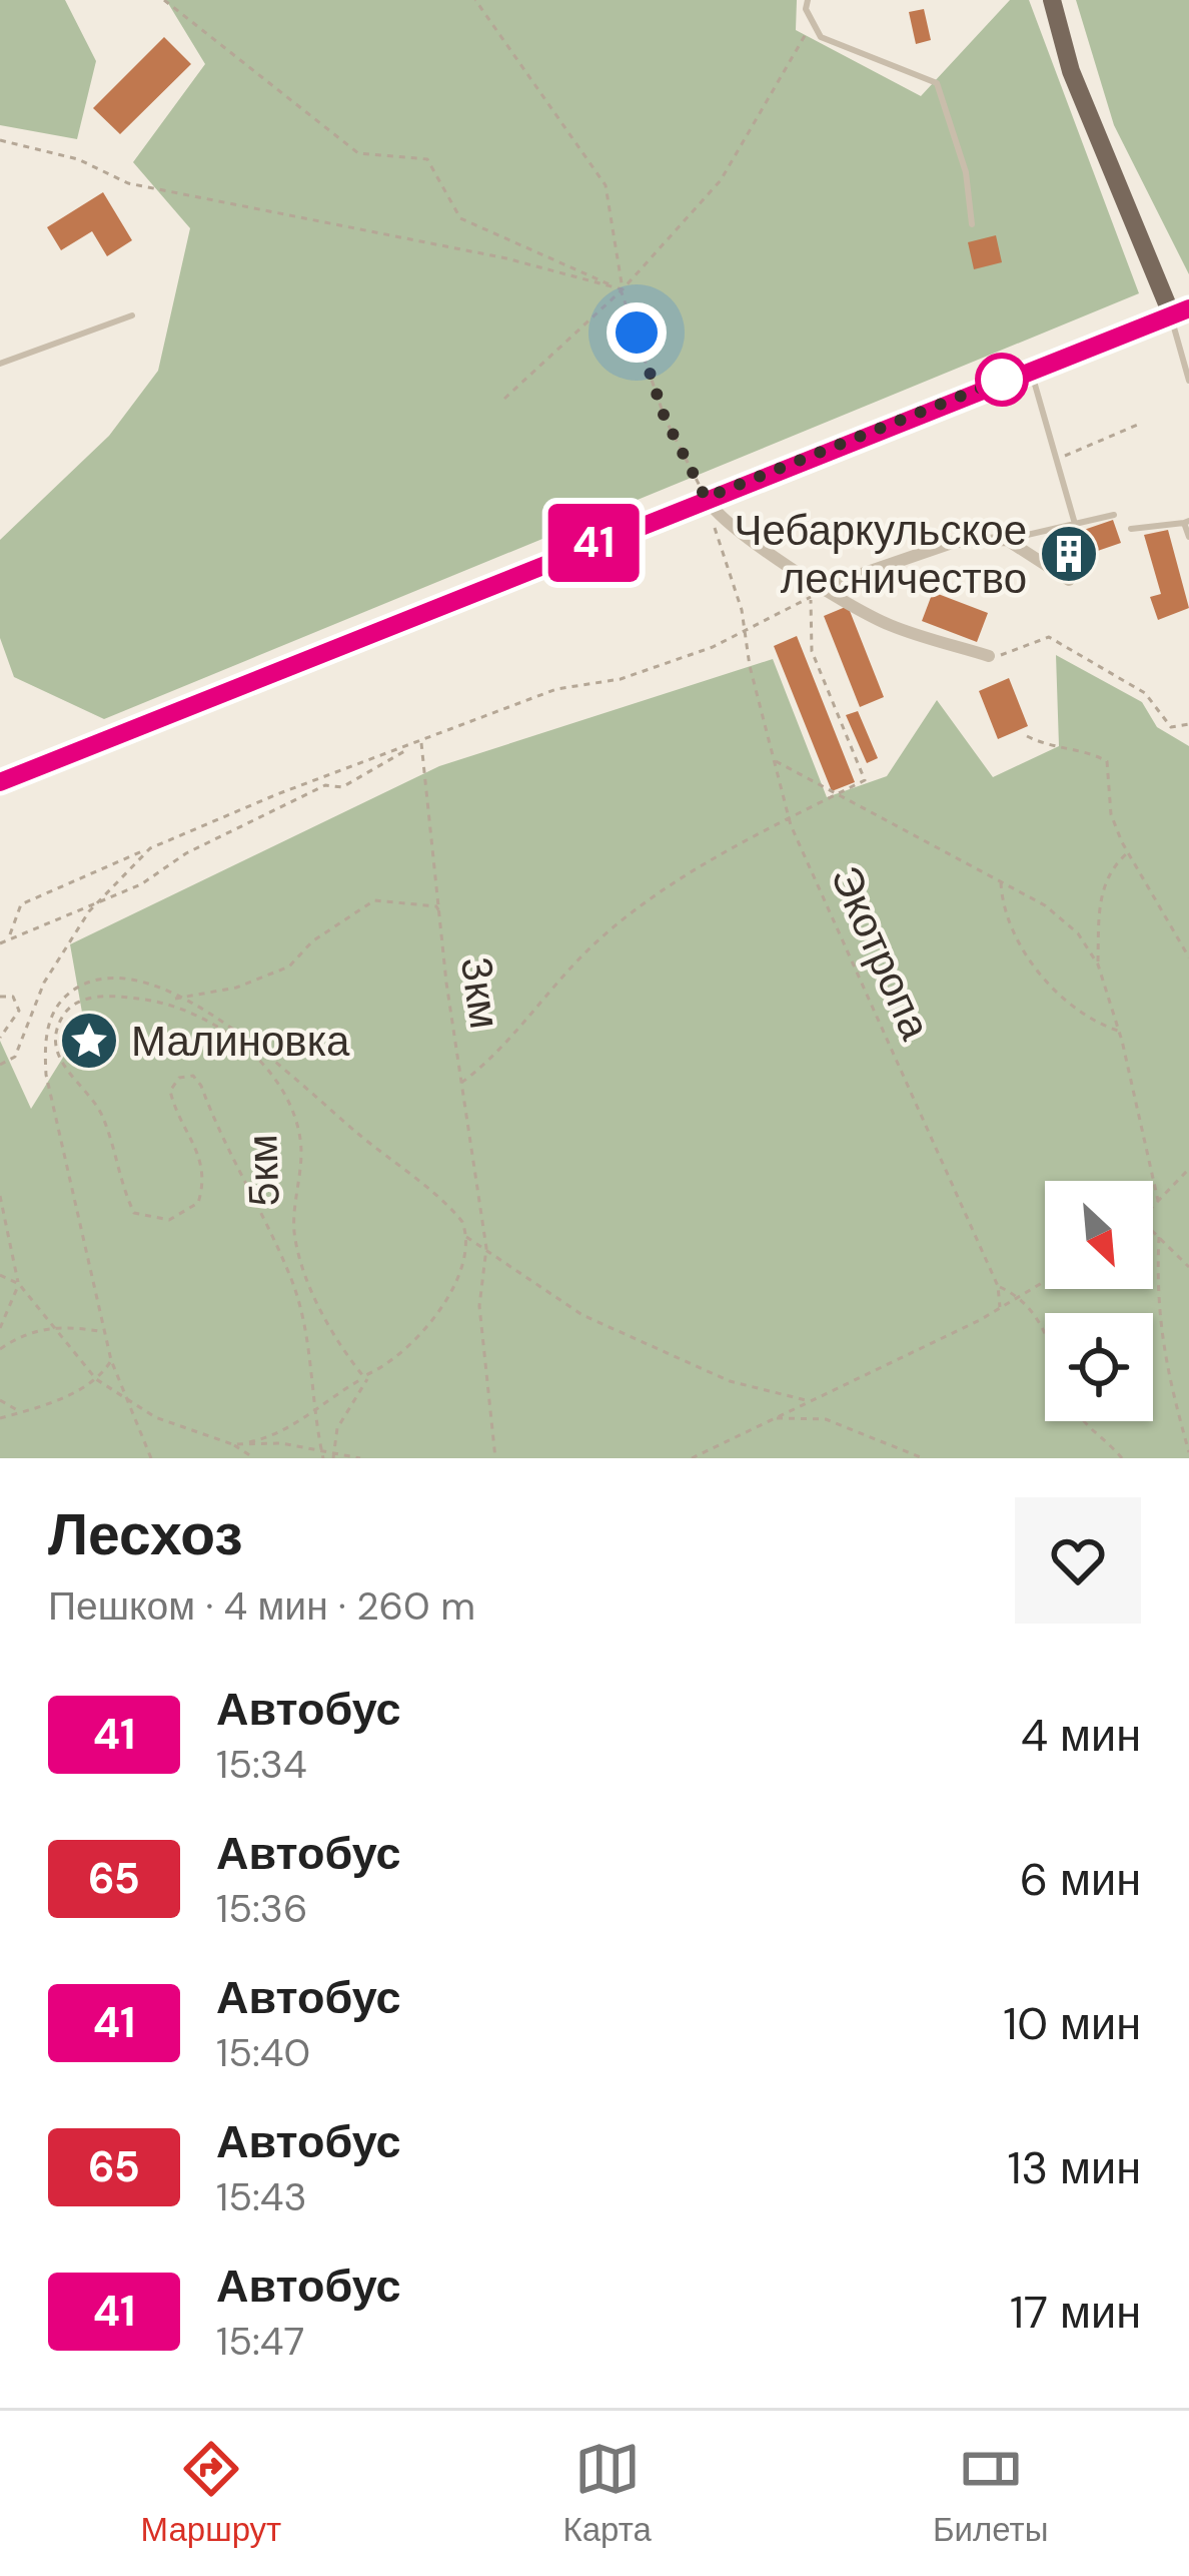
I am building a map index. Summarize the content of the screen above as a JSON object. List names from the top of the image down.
{
  "streets": {
    "path": ["Экотропа", "3км", "5км"]
  },
  "places": {
    "building": ["Чебаркульское лесничество"],
    "place": ["Малиновка"]
  },
  "lines": ["bus line 41"],
  "north": "bottom right",
  "page": {
    "on_map": "41",
    "heading": ["Лесхоз", "Пешком · 4 мин · 260 m"],
    "list": [
      {
        "mark": "41",
        "name": "Автобус",
        "note": "15:34",
        "value": "4 мин"
      },
      {
        "mark": "65",
        "name": "Автобус",
        "note": "15:36",
        "value": "6 мин"
      },
      {
        "mark": "41",
        "name": "Автобус",
        "note": "15:40",
        "value": "10 мин"
      },
      {
        "mark": "65",
        "name": "Автобус",
        "note": "15:43",
        "value": "13 мин"
      },
      {
        "mark": "41",
        "name": "Автобус",
        "note": "15:47",
        "value": "17 мин"
      }
    ],
    "tabs": ["Маршрут", "Карта", "Билеты"]
  }
}
